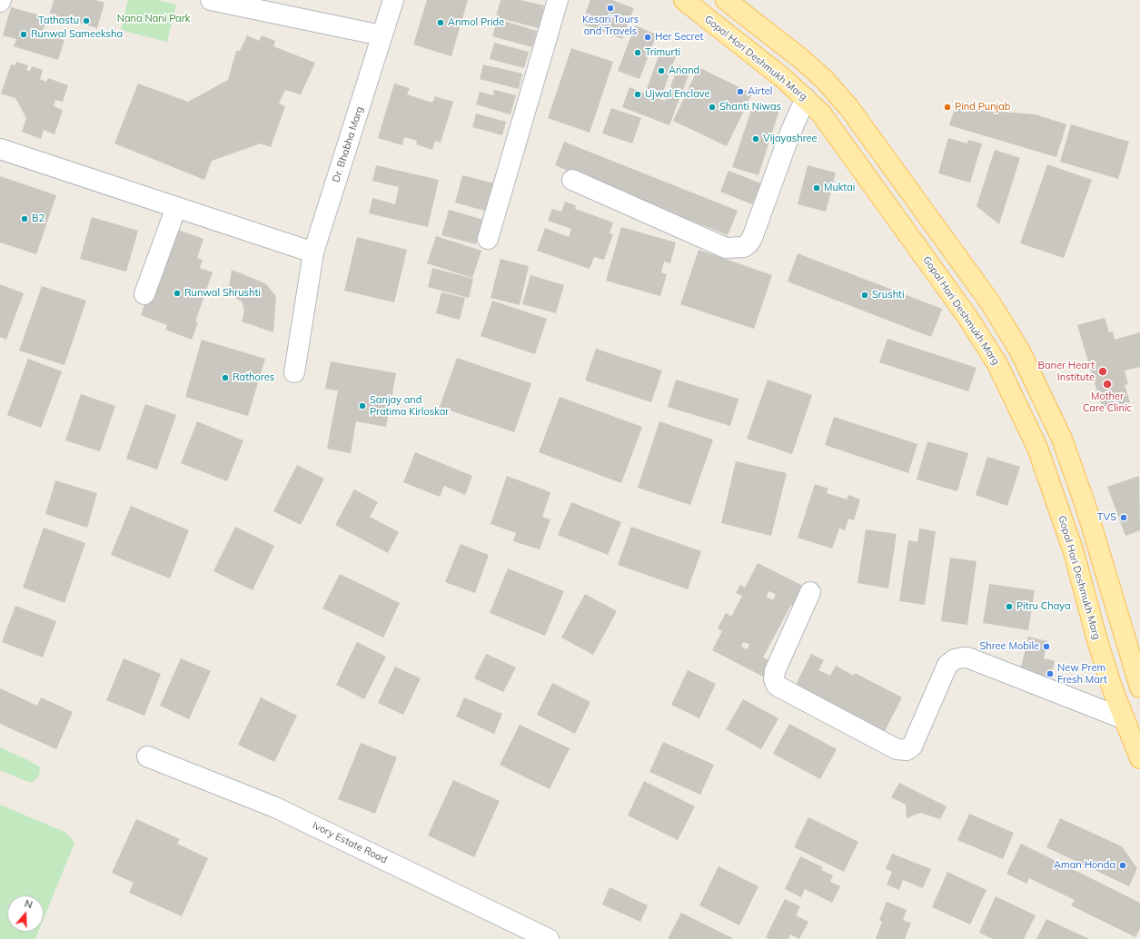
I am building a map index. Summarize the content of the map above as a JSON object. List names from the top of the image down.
{
  "streets": {
    "main road": ["Gopal Hari Deshmukh Marg"],
    "street": ["Dr. Bhabha Marg", "Ivory Estate Road"]
  },
  "parks": ["Nana Nani Park"],
  "places": [
    "Kesari Tours and Travels",
    "Tathastu",
    "Anmol Pride",
    "Runwal Sameeksha",
    "Her Secret",
    "Trimurti",
    "Anand",
    "Airtel",
    "Ujwal Enclave",
    "Shanti Niwas",
    "Pind Punjab",
    "Vijayashree",
    "Muktai",
    "B2",
    "Runwal Shrushti",
    "Srushti",
    "Baner Heart Institute",
    "Rathores",
    "Mother Care Clinic",
    "Sanjay and Pratima Kirloskar",
    "TVS",
    "Pitru Chaya",
    "Shree Mobile",
    "New Prem Fresh Mart",
    "Aman Honda"
  ],
  "north": "top"
}
